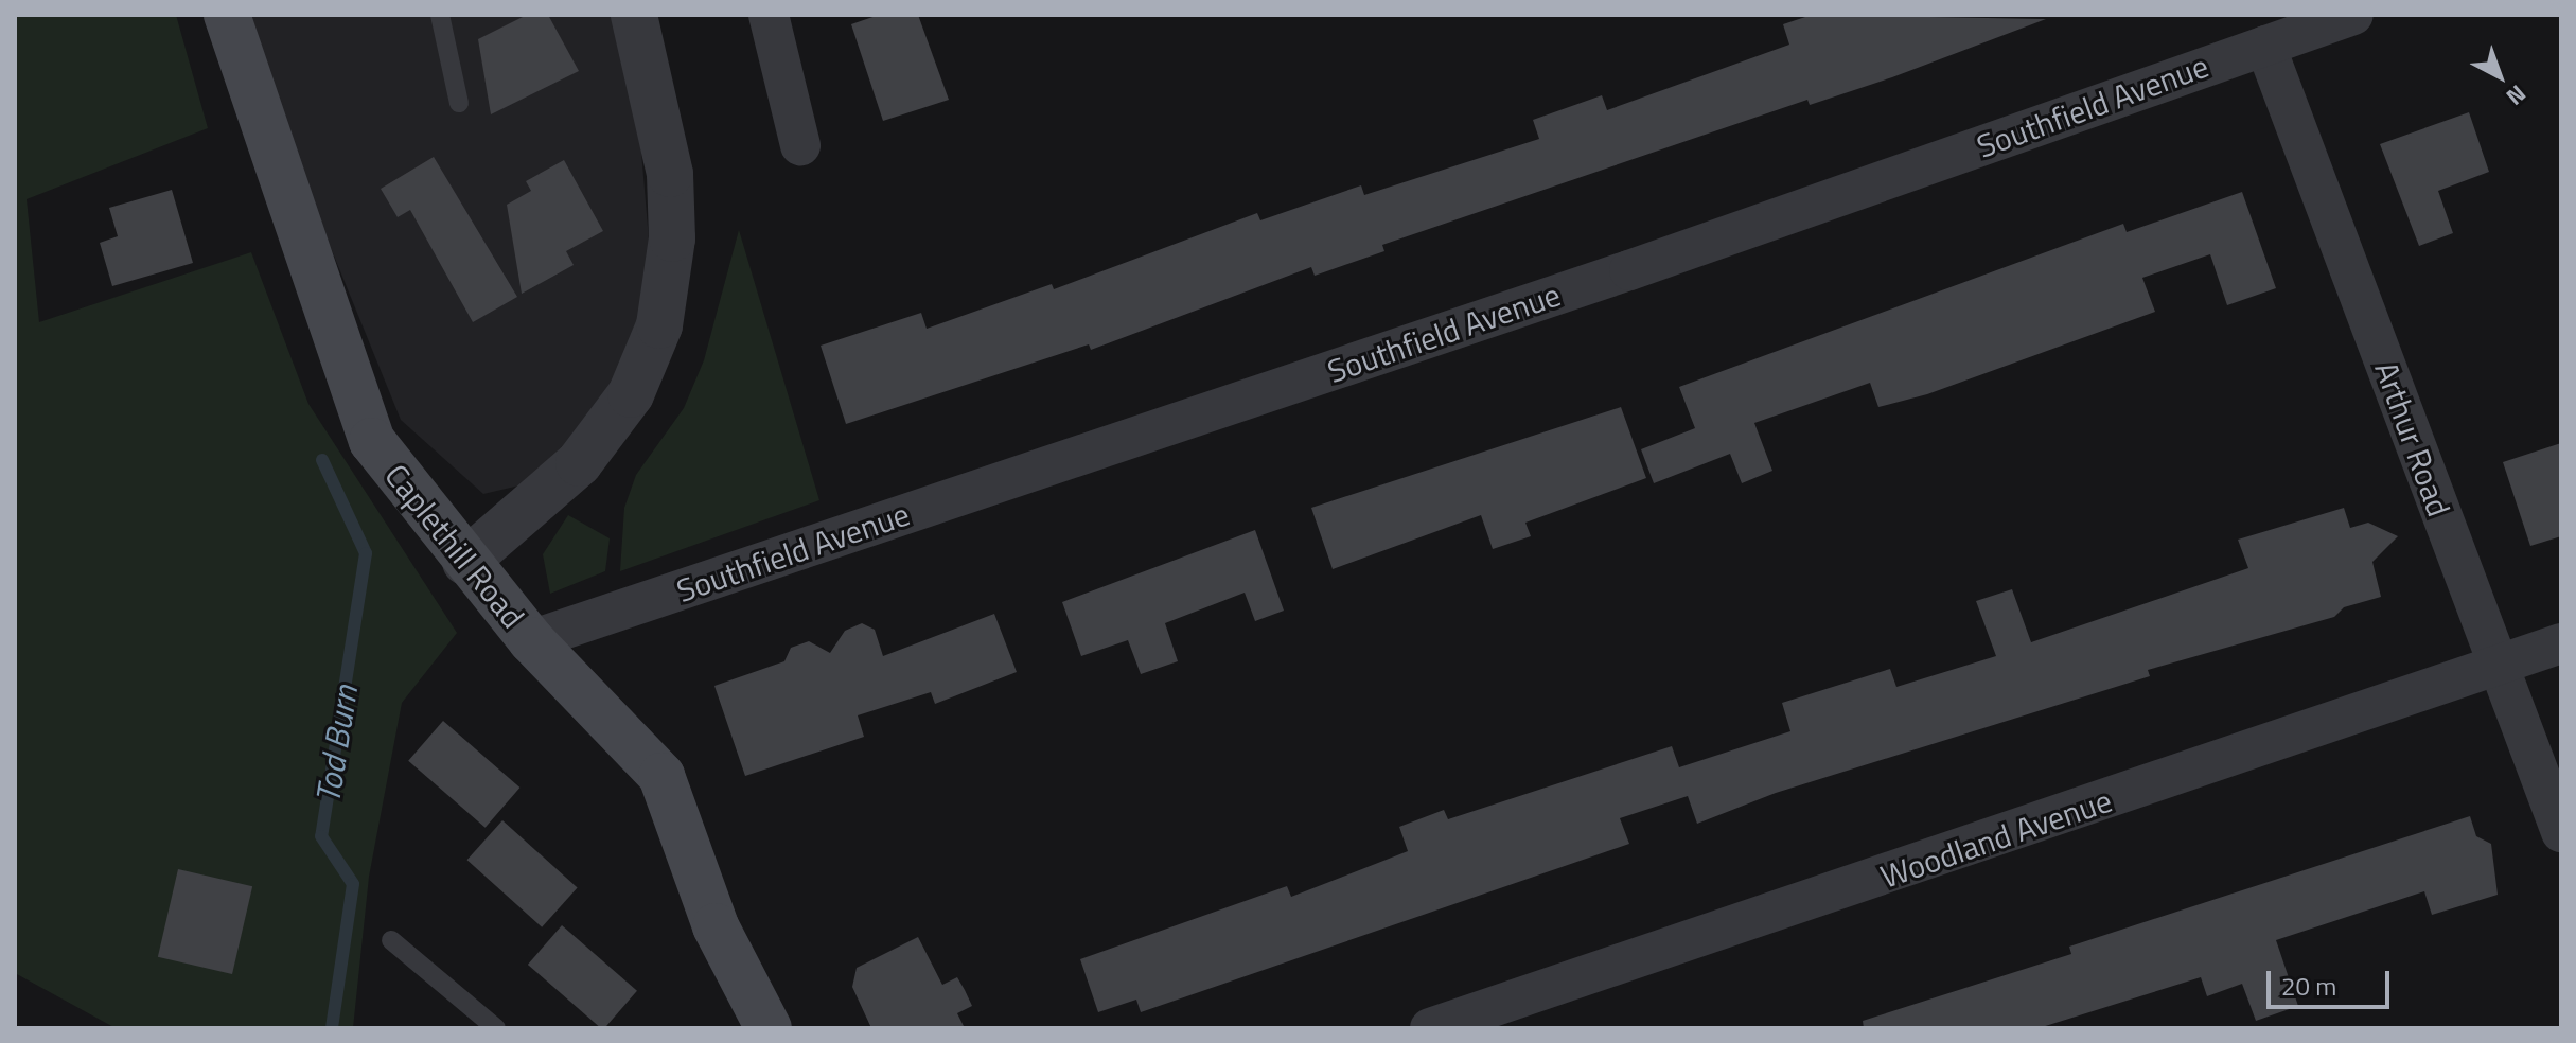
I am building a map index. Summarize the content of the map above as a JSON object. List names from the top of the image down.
{
  "streets": {
    "main road": ["Caplethill Road"],
    "street": ["Southfield Avenue", "Arthur Road", "Woodland Avenue"]
  },
  "crossings": [
    ["Southfield Avenue", "Arthur Road"],
    ["Southfield Avenue", "Caplethill Road"],
    ["Arthur Road", "Woodland Avenue"]
  ],
  "water": ["Tod Burn"],
  "scale_bar": "20 m",
  "north": "bottom right"
}
